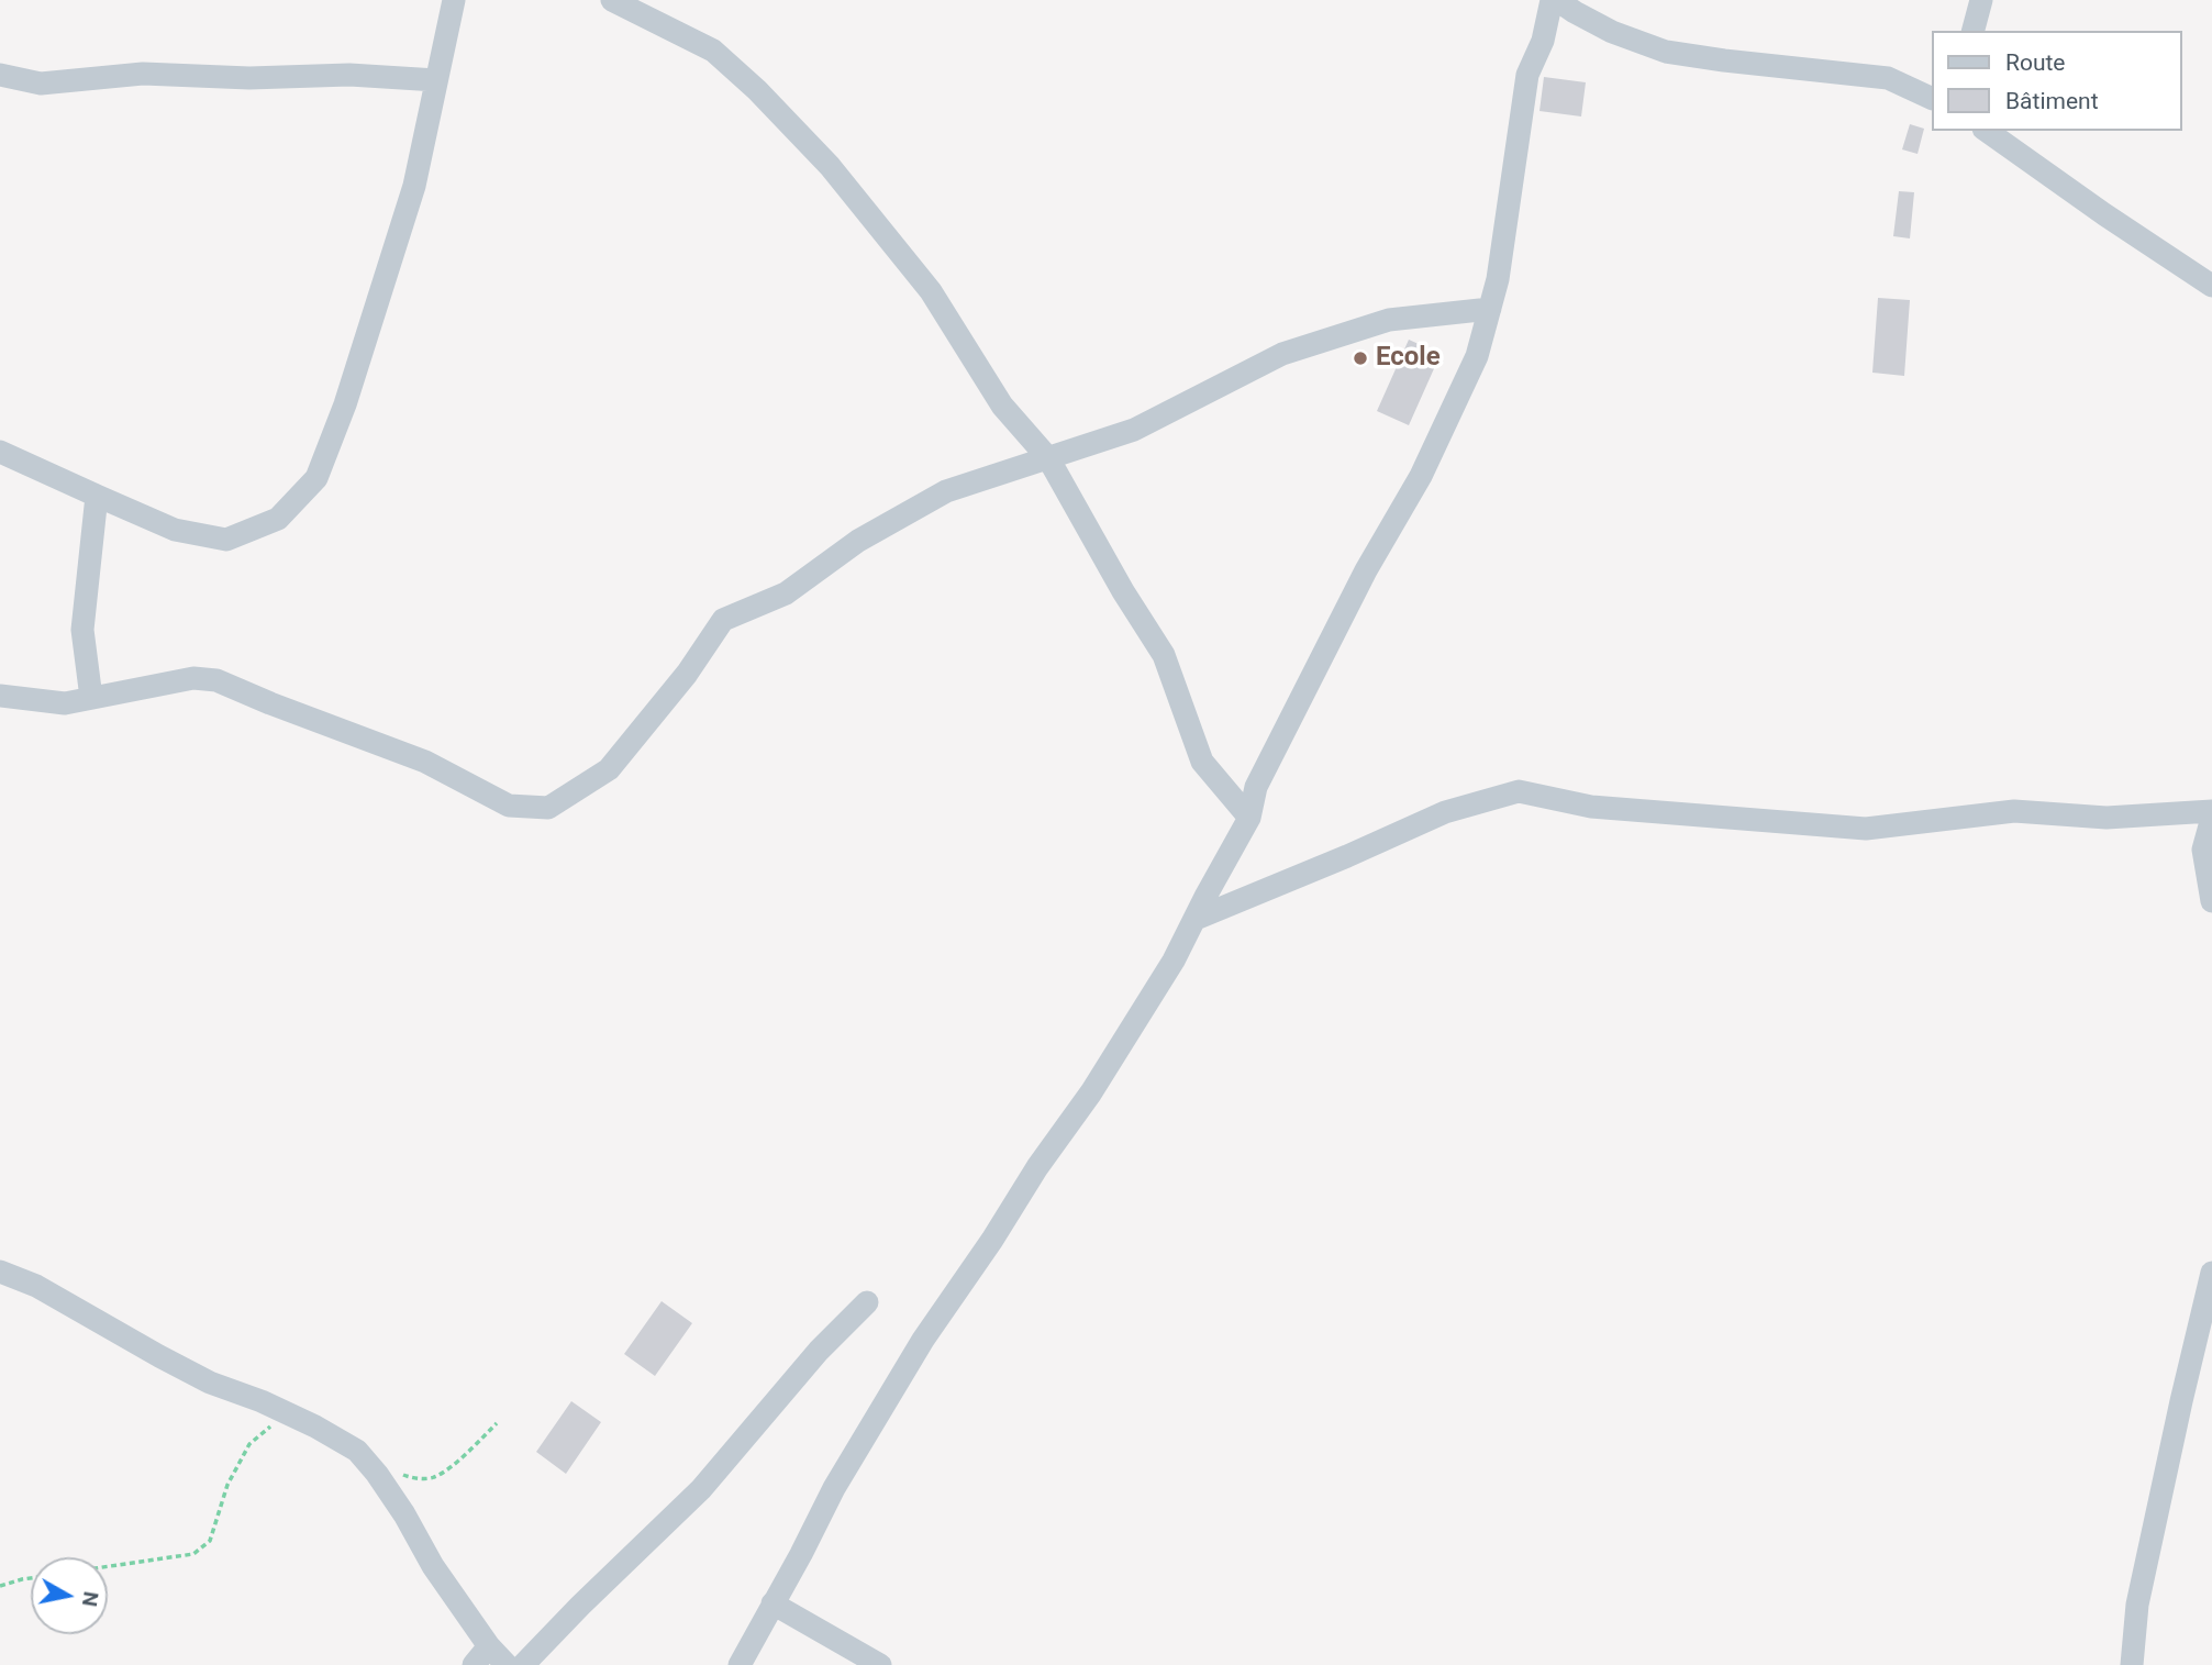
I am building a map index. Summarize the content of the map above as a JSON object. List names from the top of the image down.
{
  "places": ["Ecole"],
  "legend": ["Route", "Bâtiment"],
  "north": "right"
}
